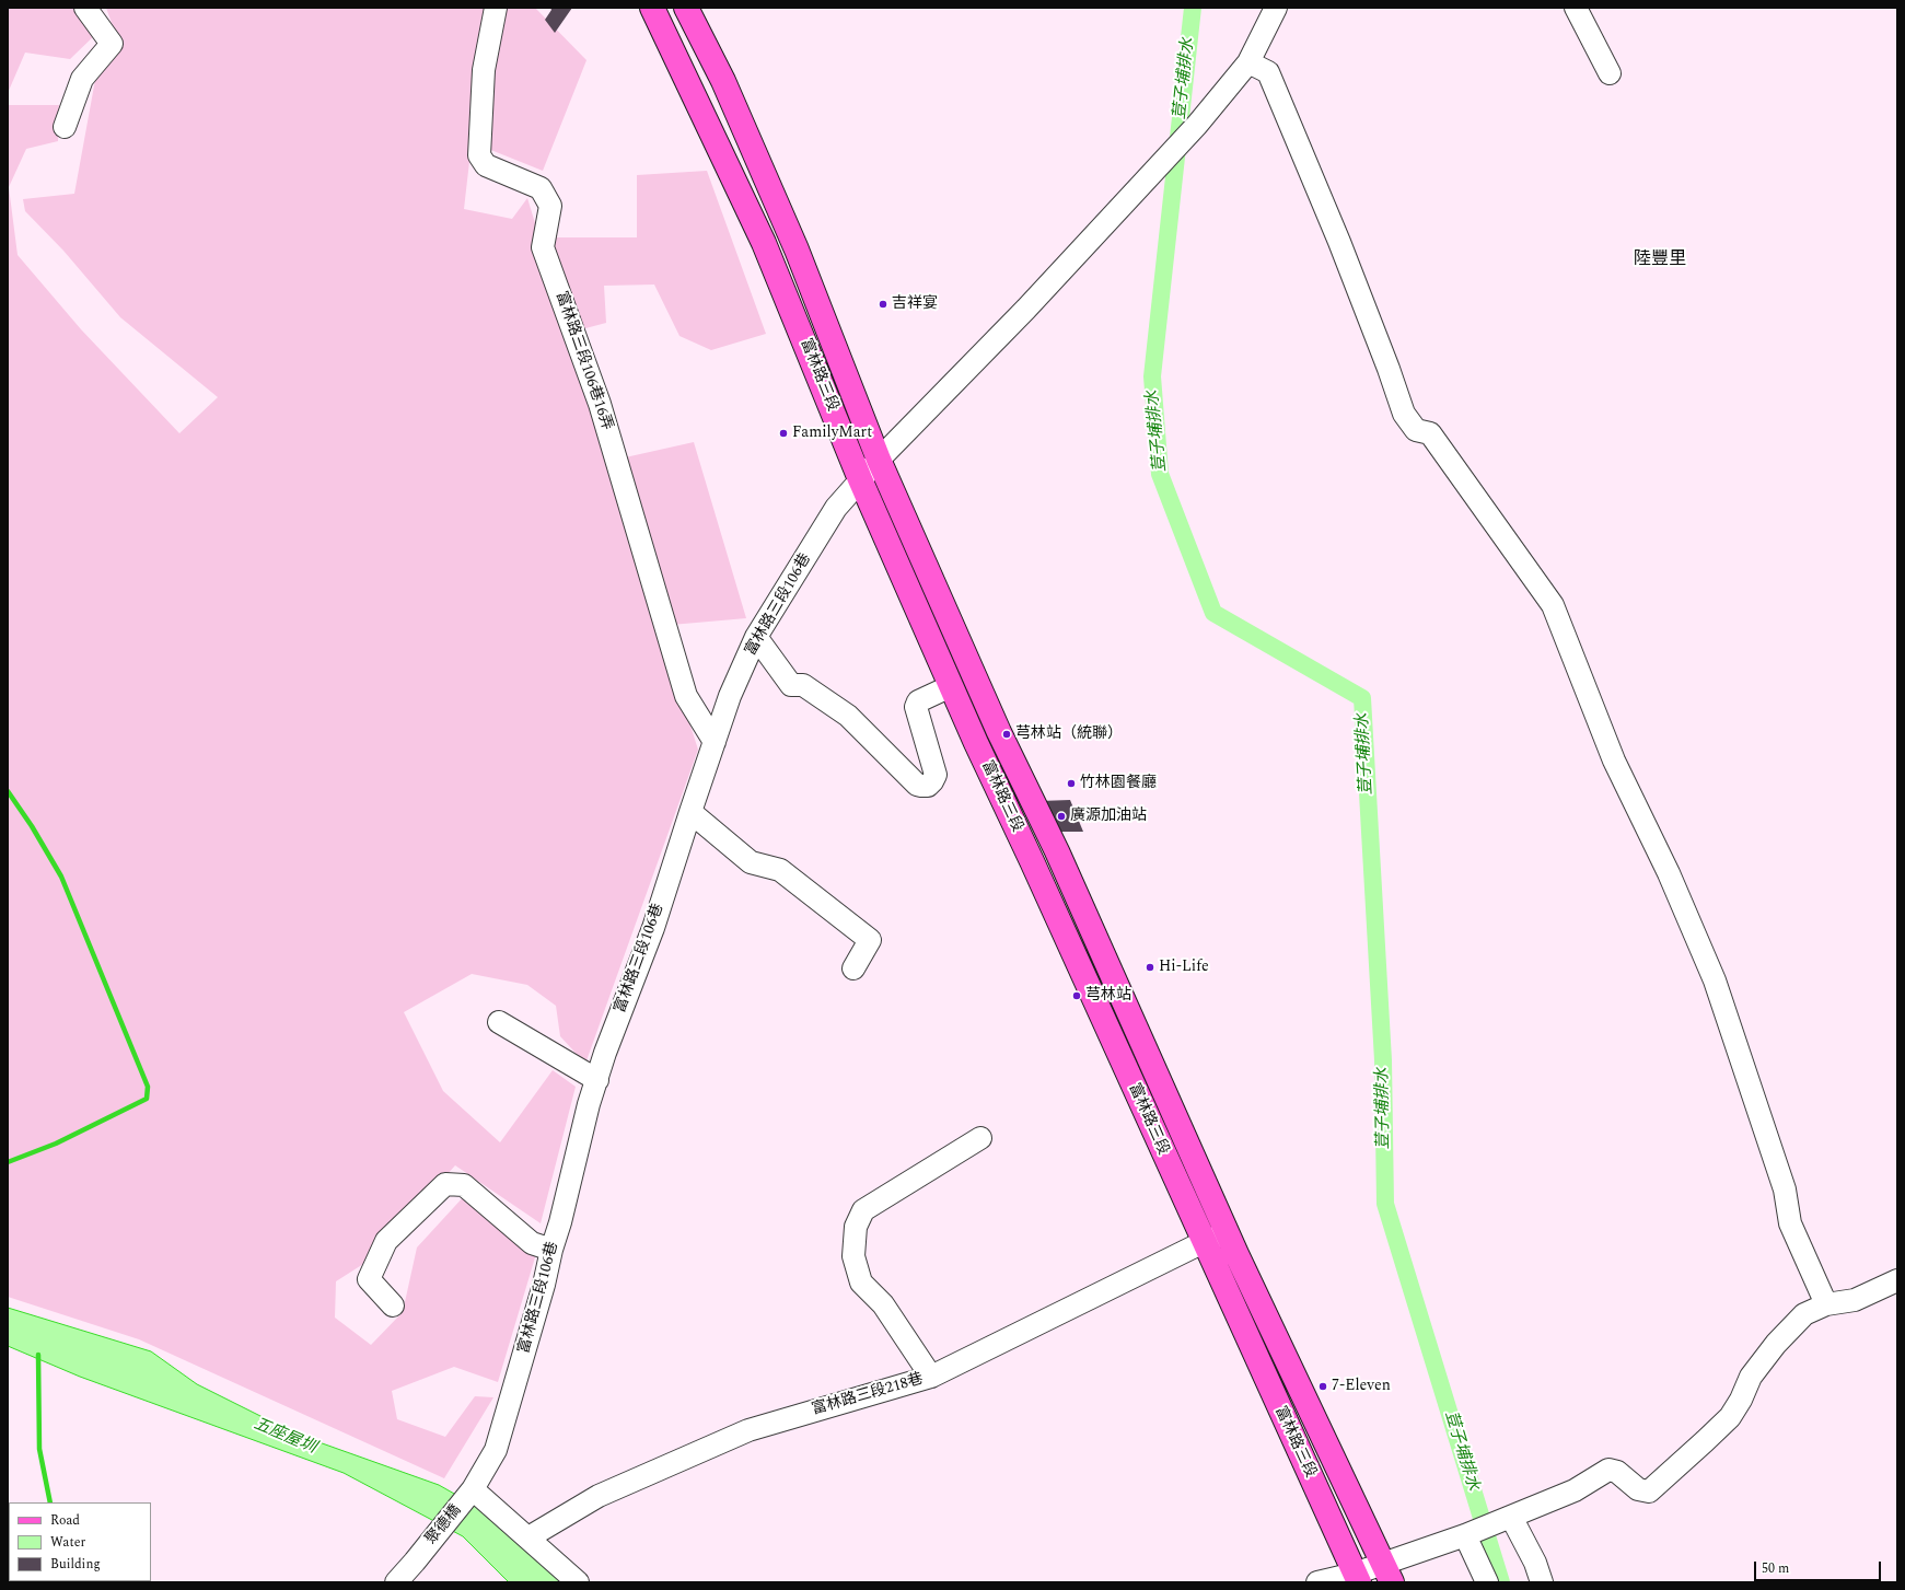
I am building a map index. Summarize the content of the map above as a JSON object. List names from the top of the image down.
{
  "streets": {
    "main road": ["富林路三段"],
    "street": [
      "富林路三段106巷16弄",
      "富林路三段106巷",
      "富林路三段218巷",
      "聚德橋"
    ]
  },
  "crossings": [
    ["富林路三段106巷16弄", "富林路三段106巷"],
    ["富林路三段", "富林路三段106巷"],
    ["富林路三段", "富林路三段218巷"],
    ["富林路三段106巷", "聚德橋"]
  ],
  "districts": ["陸豐里"],
  "water": ["荳子埔排水", "五座屋圳"],
  "places": [
    "吉祥宴",
    "FamilyMart",
    "芎林站（統聯）",
    "竹林園餐廳",
    "廣源加油站",
    "Hi-Life",
    "芎林站",
    "7-Eleven"
  ],
  "legend": ["Road", "Water", "Building"],
  "scale_bar": "50 m"
}
